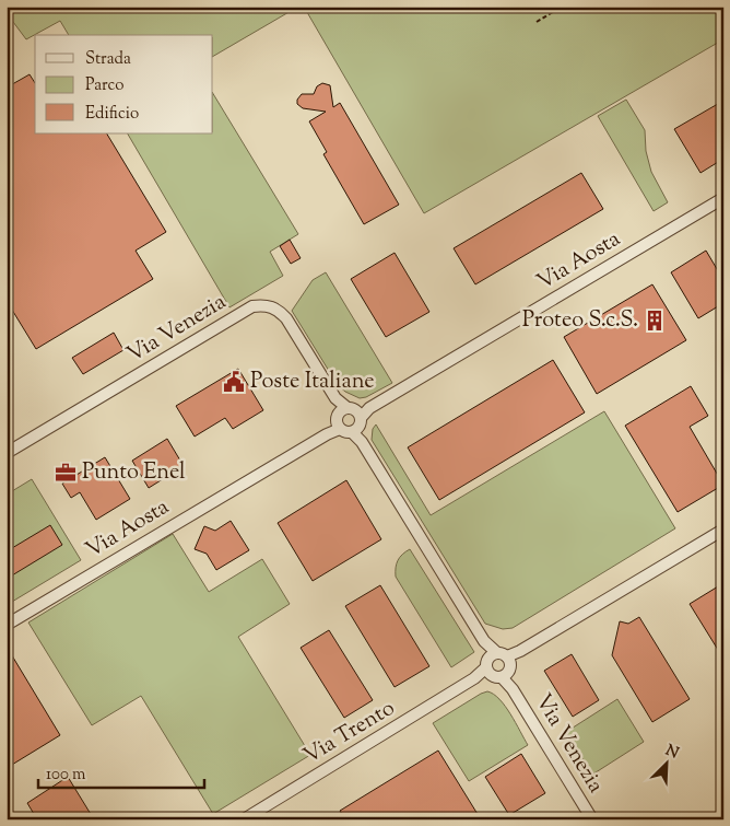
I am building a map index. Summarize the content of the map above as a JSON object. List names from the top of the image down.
{
  "streets": {
    "street": ["Via Aosta", "Via Venezia", "Via Trento"]
  },
  "crossings": [
    ["Via Aosta", "Via Venezia"],
    ["Via Venezia", "Via Trento"]
  ],
  "places": {
    "building": ["Proteo S.c.S."],
    "public building": ["Poste Italiane"],
    "office": ["Punto Enel"]
  },
  "legend": ["Strada", "Parco", "Edificio"],
  "scale_bar": "100 m",
  "north": "top right"
}
